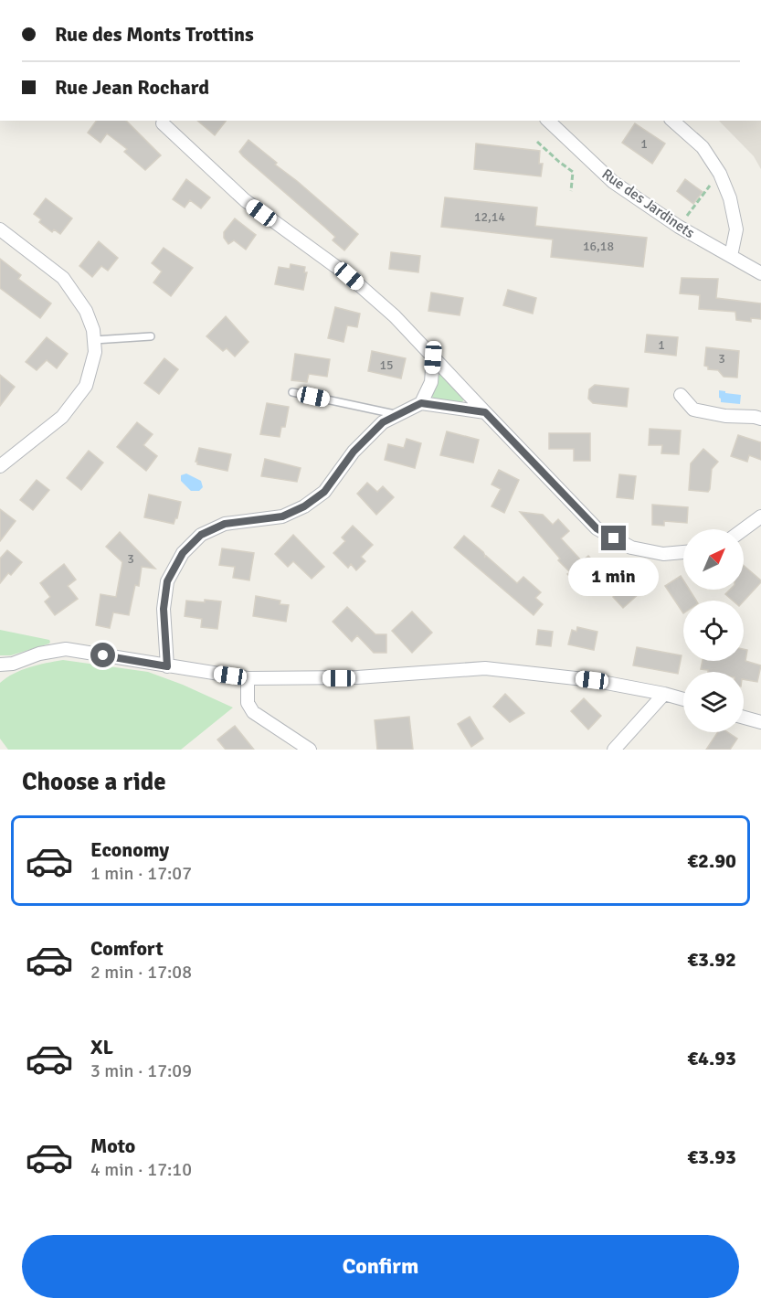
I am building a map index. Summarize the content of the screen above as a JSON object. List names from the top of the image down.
{
  "streets": {
    "street": ["Rue des Jardinets"]
  },
  "house_numbers": [
    "1",
    "12,14",
    "16,18",
    "1",
    "3",
    "15",
    "3"
  ],
  "north": "top right",
  "page": {
    "banner": ["Rue des Monts Trottins", "Rue Jean Rochard"],
    "bubble": "1 min",
    "heading": "Choose a ride",
    "list": [
      {
        "name": "Economy",
        "note": "1 min · 17:07",
        "value": "€2.90"
      },
      {
        "name": "Comfort",
        "note": "2 min · 17:08",
        "value": "€3.92"
      },
      {
        "name": "XL",
        "note": "3 min · 17:09",
        "value": "€4.93"
      },
      {
        "name": "Moto",
        "note": "4 min · 17:10",
        "value": "€3.93"
      }
    ],
    "buttons": "Confirm"
  }
}
